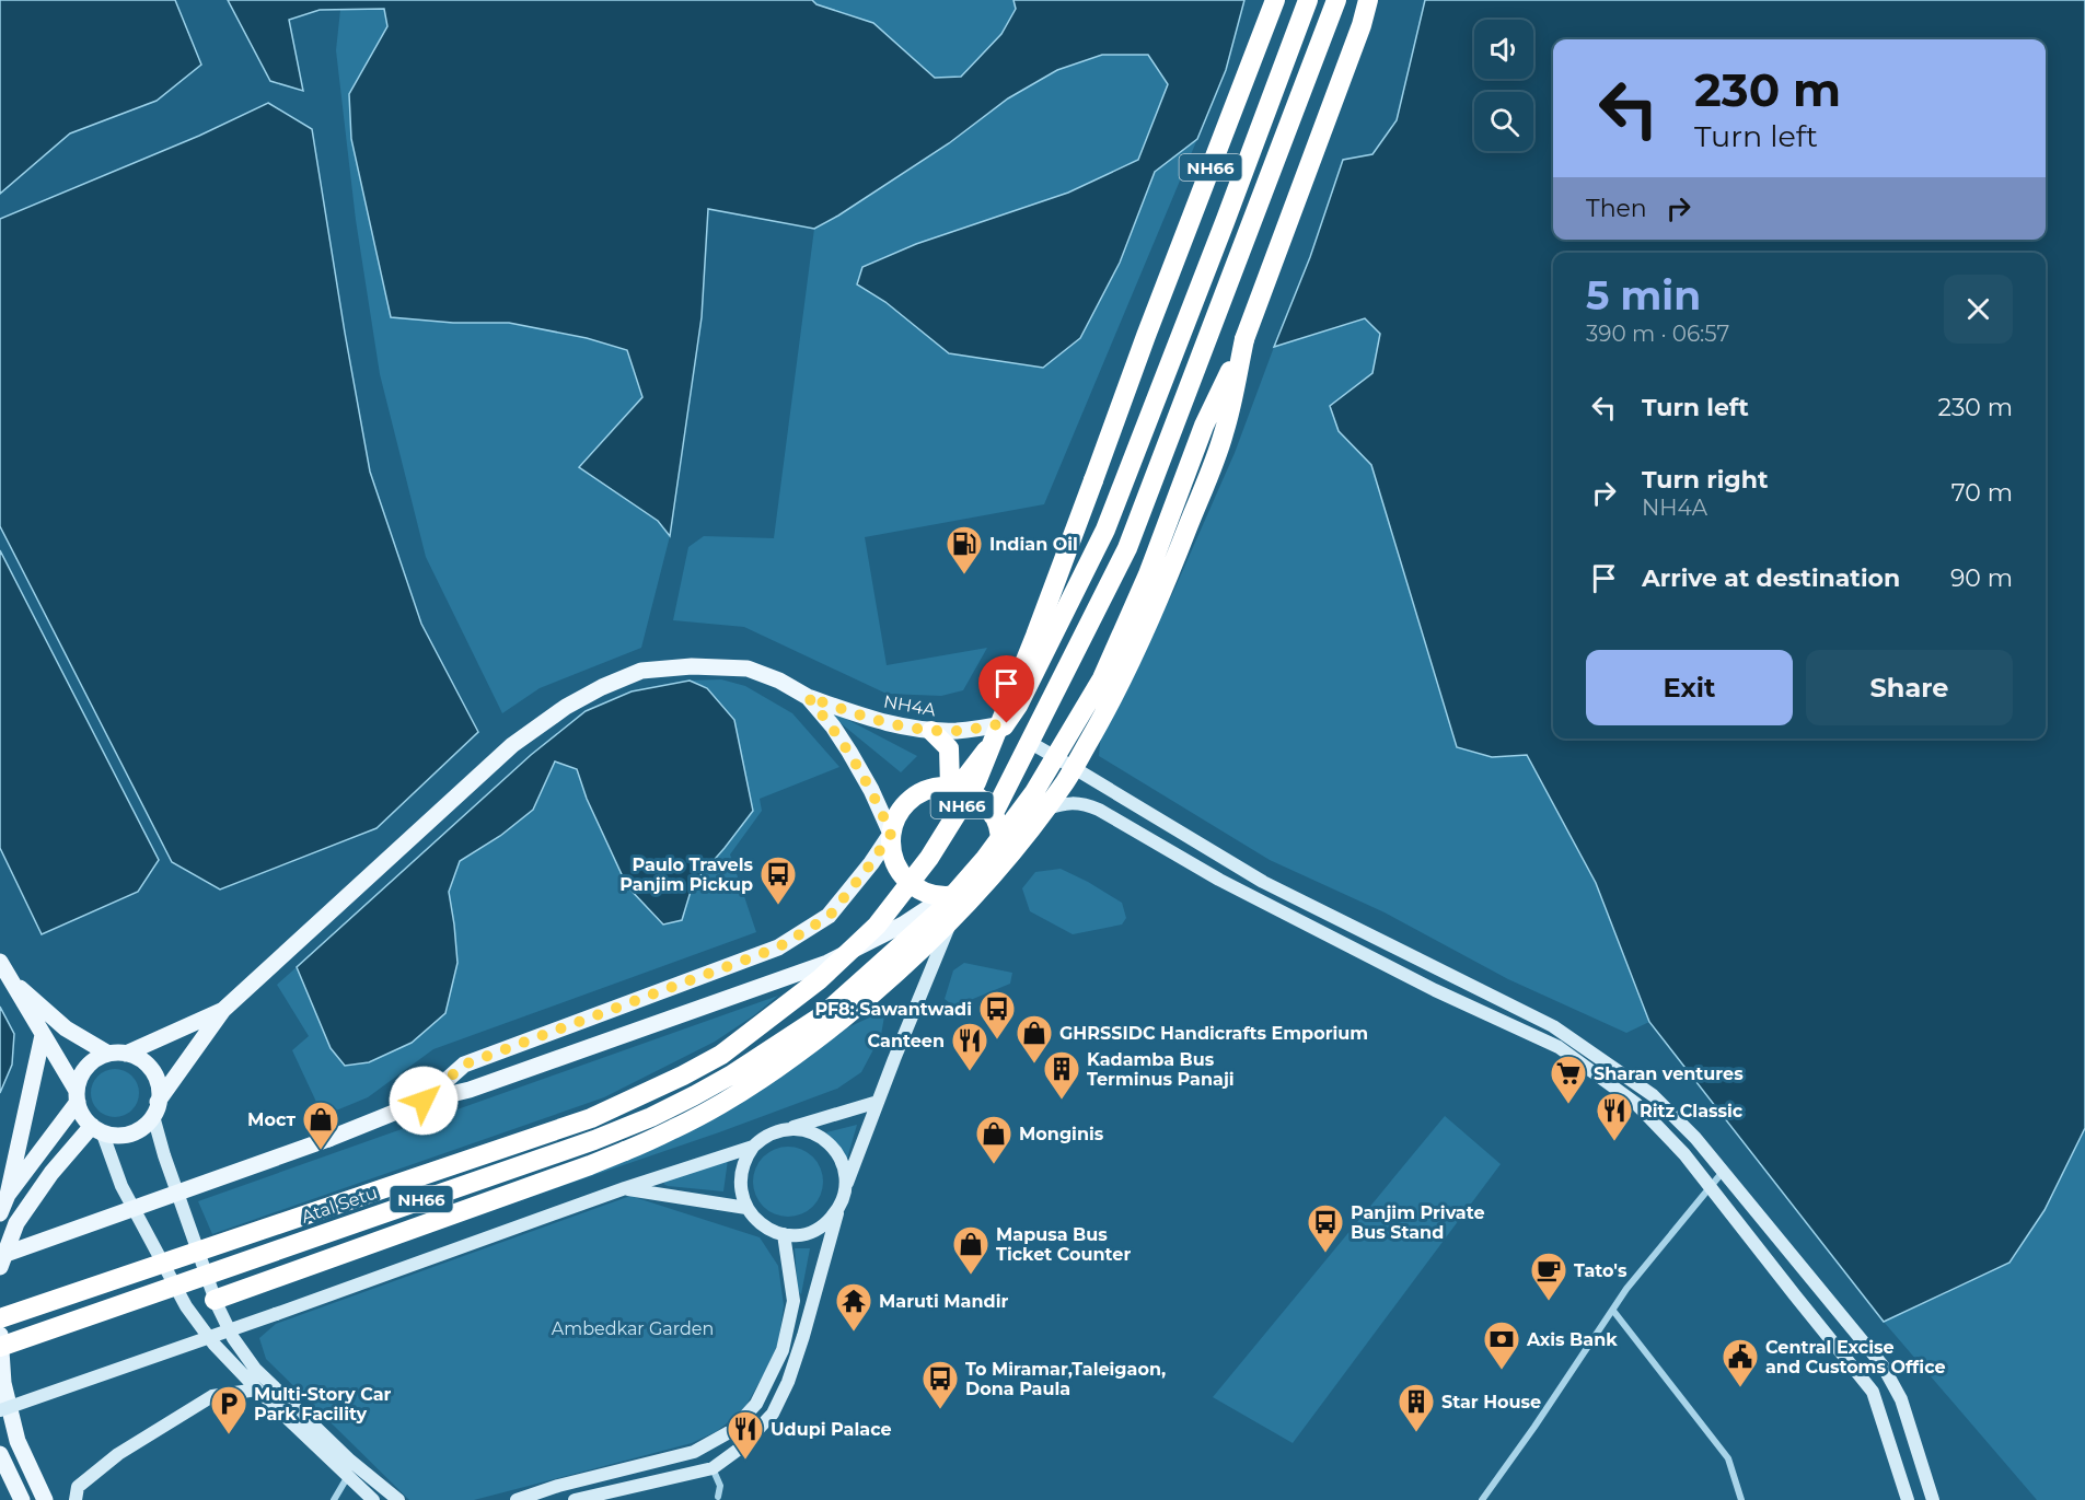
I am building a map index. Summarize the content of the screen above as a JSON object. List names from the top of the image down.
{
  "streets": {
    "highway": ["NH66", "Atal Setu"],
    "main road": ["NH4A"]
  },
  "crossings": [
    ["NH66", "Atal Setu"]
  ],
  "parks": ["Ambedkar Garden"],
  "places": {
    "fuel station": ["Indian Oil"],
    "bus stop": [
      "Paulo Travels Panjim Pickup",
      "PF8: Sawantwadi",
      "Panjim Private Bus Stand",
      "To Miramar,Taleigaon, Dona Paula"
    ],
    "shop": [
      "GHRSSIDC Handicrafts Emporium",
      "Мост",
      "Monginis",
      "Mapusa Bus Ticket Counter"
    ],
    "restaurant": ["Canteen", "Ritz Classic", "Udupi Palace"],
    "building": ["Kadamba Bus Terminus Panaji", "Star House"],
    "supermarket": ["Sharan ventures"],
    "cafe": ["Tato's"],
    "temple": ["Maruti Mandir"],
    "bank": ["Axis Bank"],
    "public building": ["Central Excise and Customs Office"],
    "parking": ["Multi-Story Car Park Facility"]
  },
  "page": {
    "turn": ["230 m", "Turn left"],
    "then": "Then",
    "heading": ["5 min", "390 m · 06:57"],
    "list": [
      {
        "name": "Turn left",
        "value": "230 m"
      },
      {
        "name": "Turn right",
        "note": "NH4A",
        "value": "70 m"
      },
      {
        "name": "Arrive at destination",
        "value": "90 m"
      }
    ],
    "buttons": ["Exit", "Share"]
  }
}
